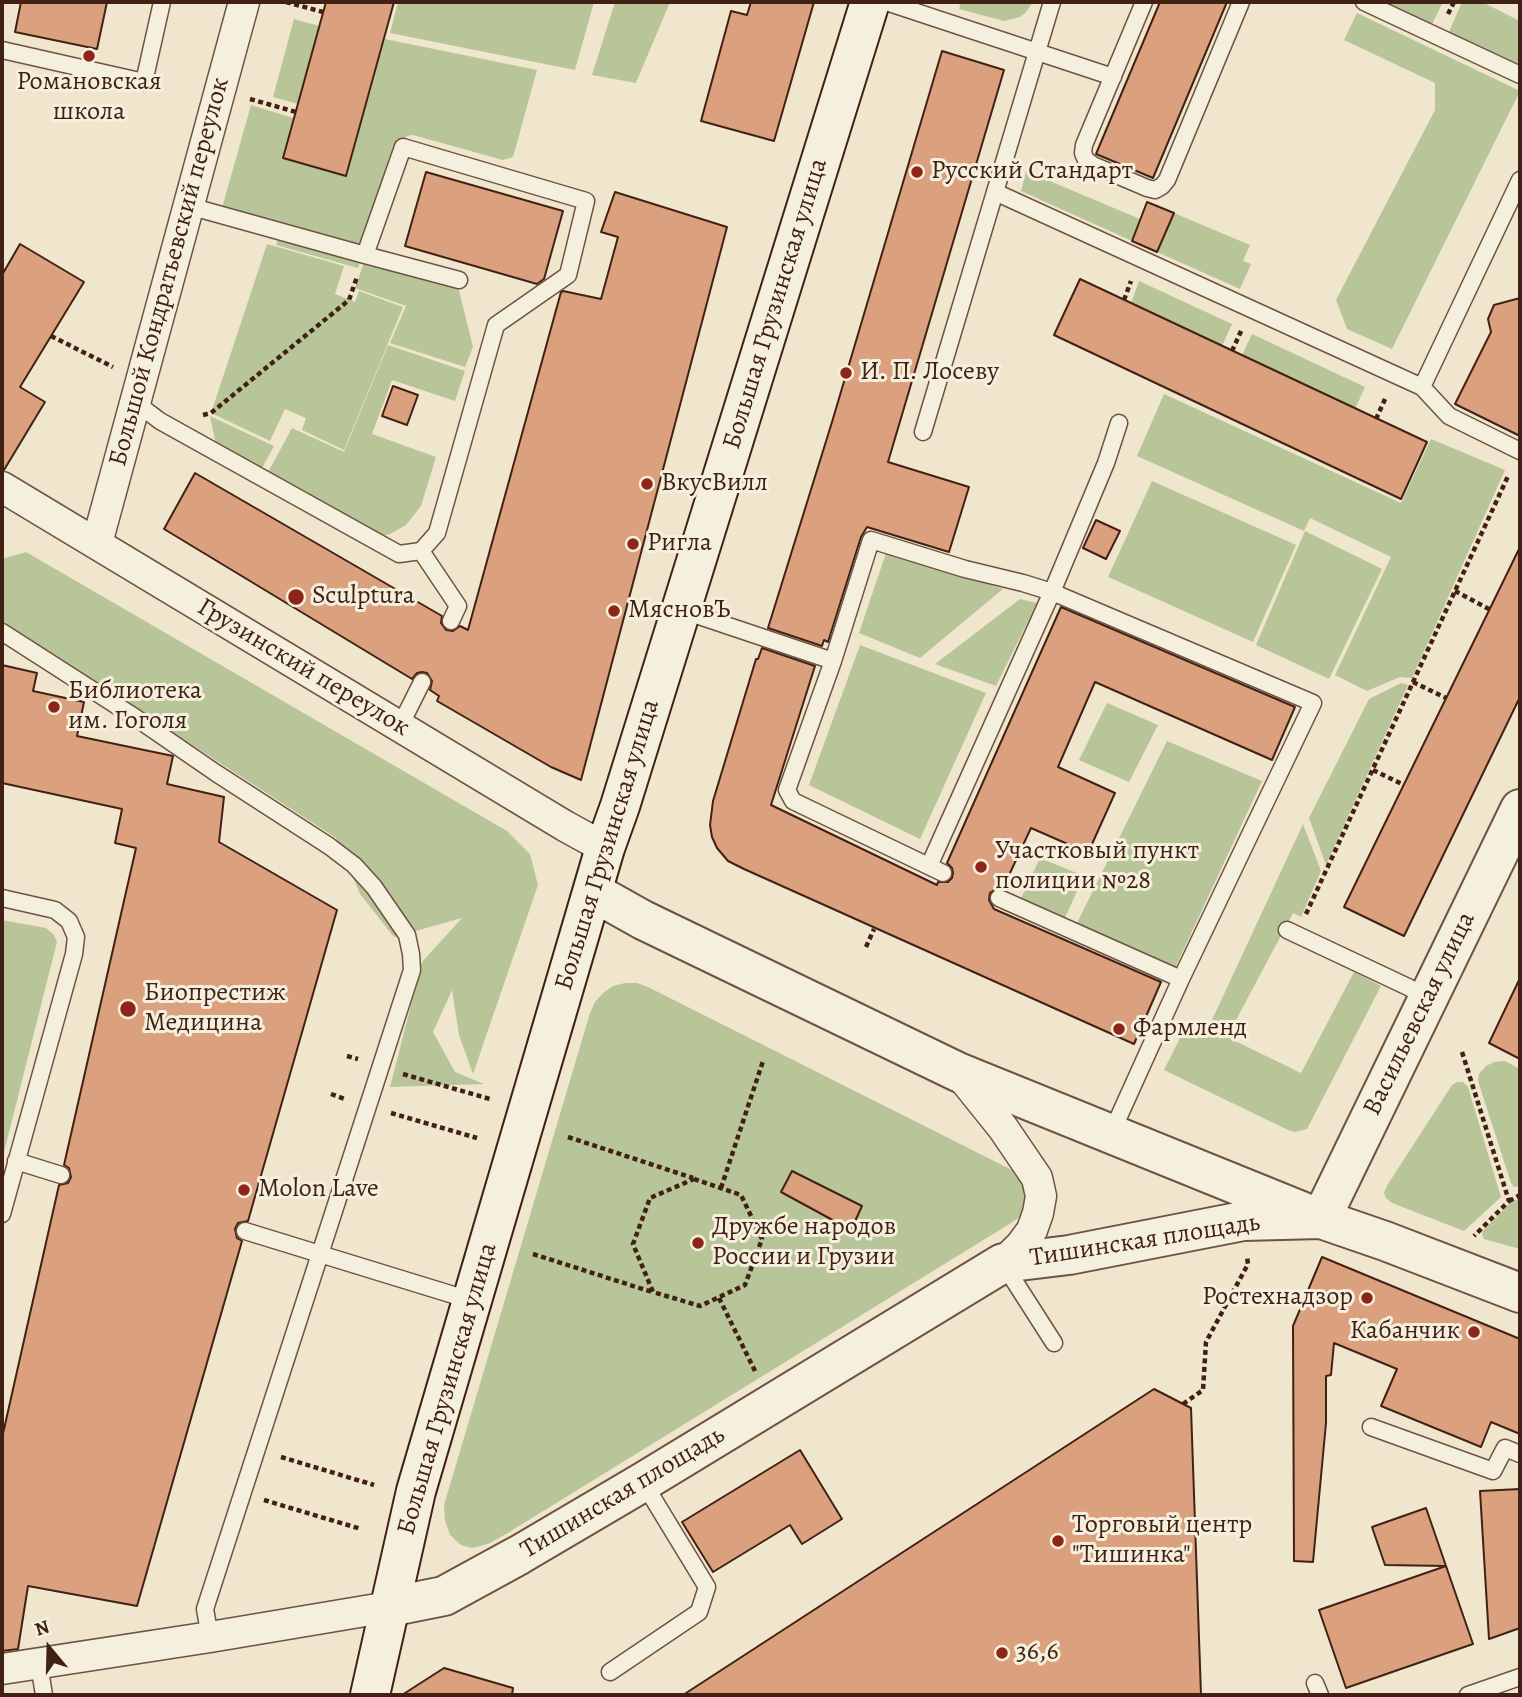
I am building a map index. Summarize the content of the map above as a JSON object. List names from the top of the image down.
{
  "streets": {
    "street": [
      "Большой Кондратьевский переулок",
      "Большая Грузинская улица",
      "Грузинский переулок",
      "Васильевская улица",
      "Тишинская площадь"
    ]
  },
  "crossings": [
    ["Большой Кондратьевский переулок", "Грузинский переулок"],
    ["Большая Грузинская улица", "Грузинский переулок"],
    ["Большая Грузинская улица", "Тишинская площадь"],
    ["Васильевская улица", "Тишинская площадь"]
  ],
  "places": [
    "Романовская школа",
    "Русский Стандарт",
    "И. П. Лосеву",
    "ВкусВилл",
    "Ригла",
    "Sculptura",
    "МясновЪ",
    "Библиотека им. Гоголя",
    "Участковый пункт полиции №28",
    "Биопрестиж Медицина",
    "Фармленд",
    "Molon Lave",
    "Дружбе народов России и Грузии",
    "Ростехнадзор",
    "Кабанчик",
    "Торговый центр \"Тишинка\"",
    "36,6"
  ],
  "north": "top"
}
